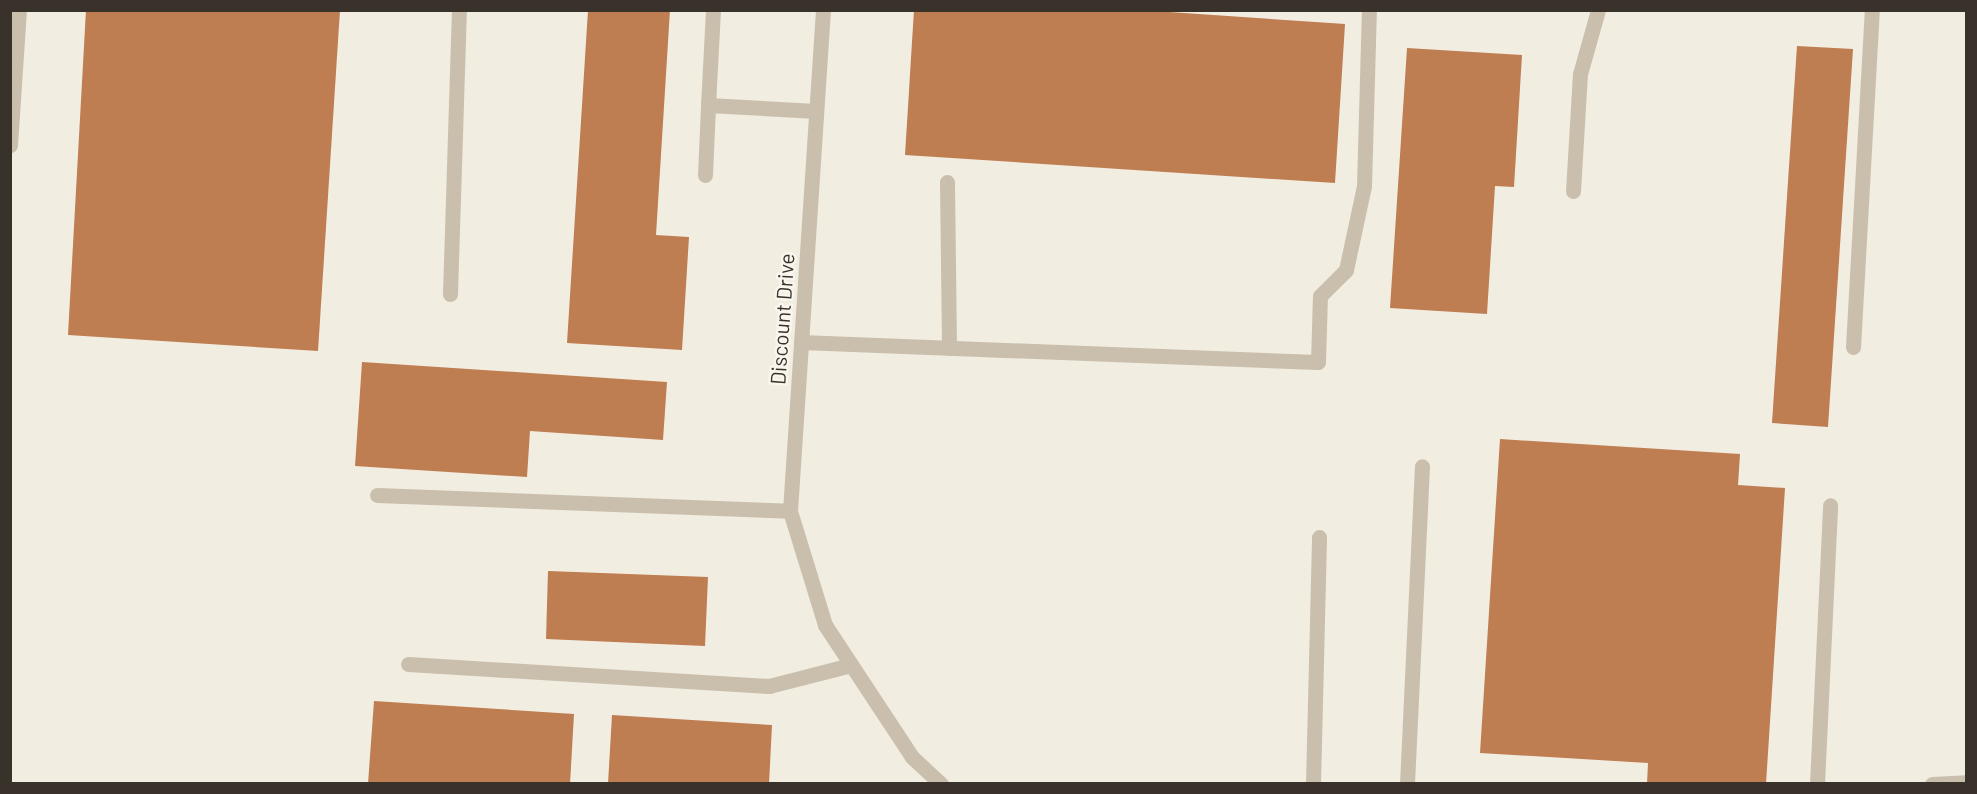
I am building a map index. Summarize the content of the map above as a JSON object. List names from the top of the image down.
{
  "streets": {
    "street": ["Discount Drive"]
  }
}
